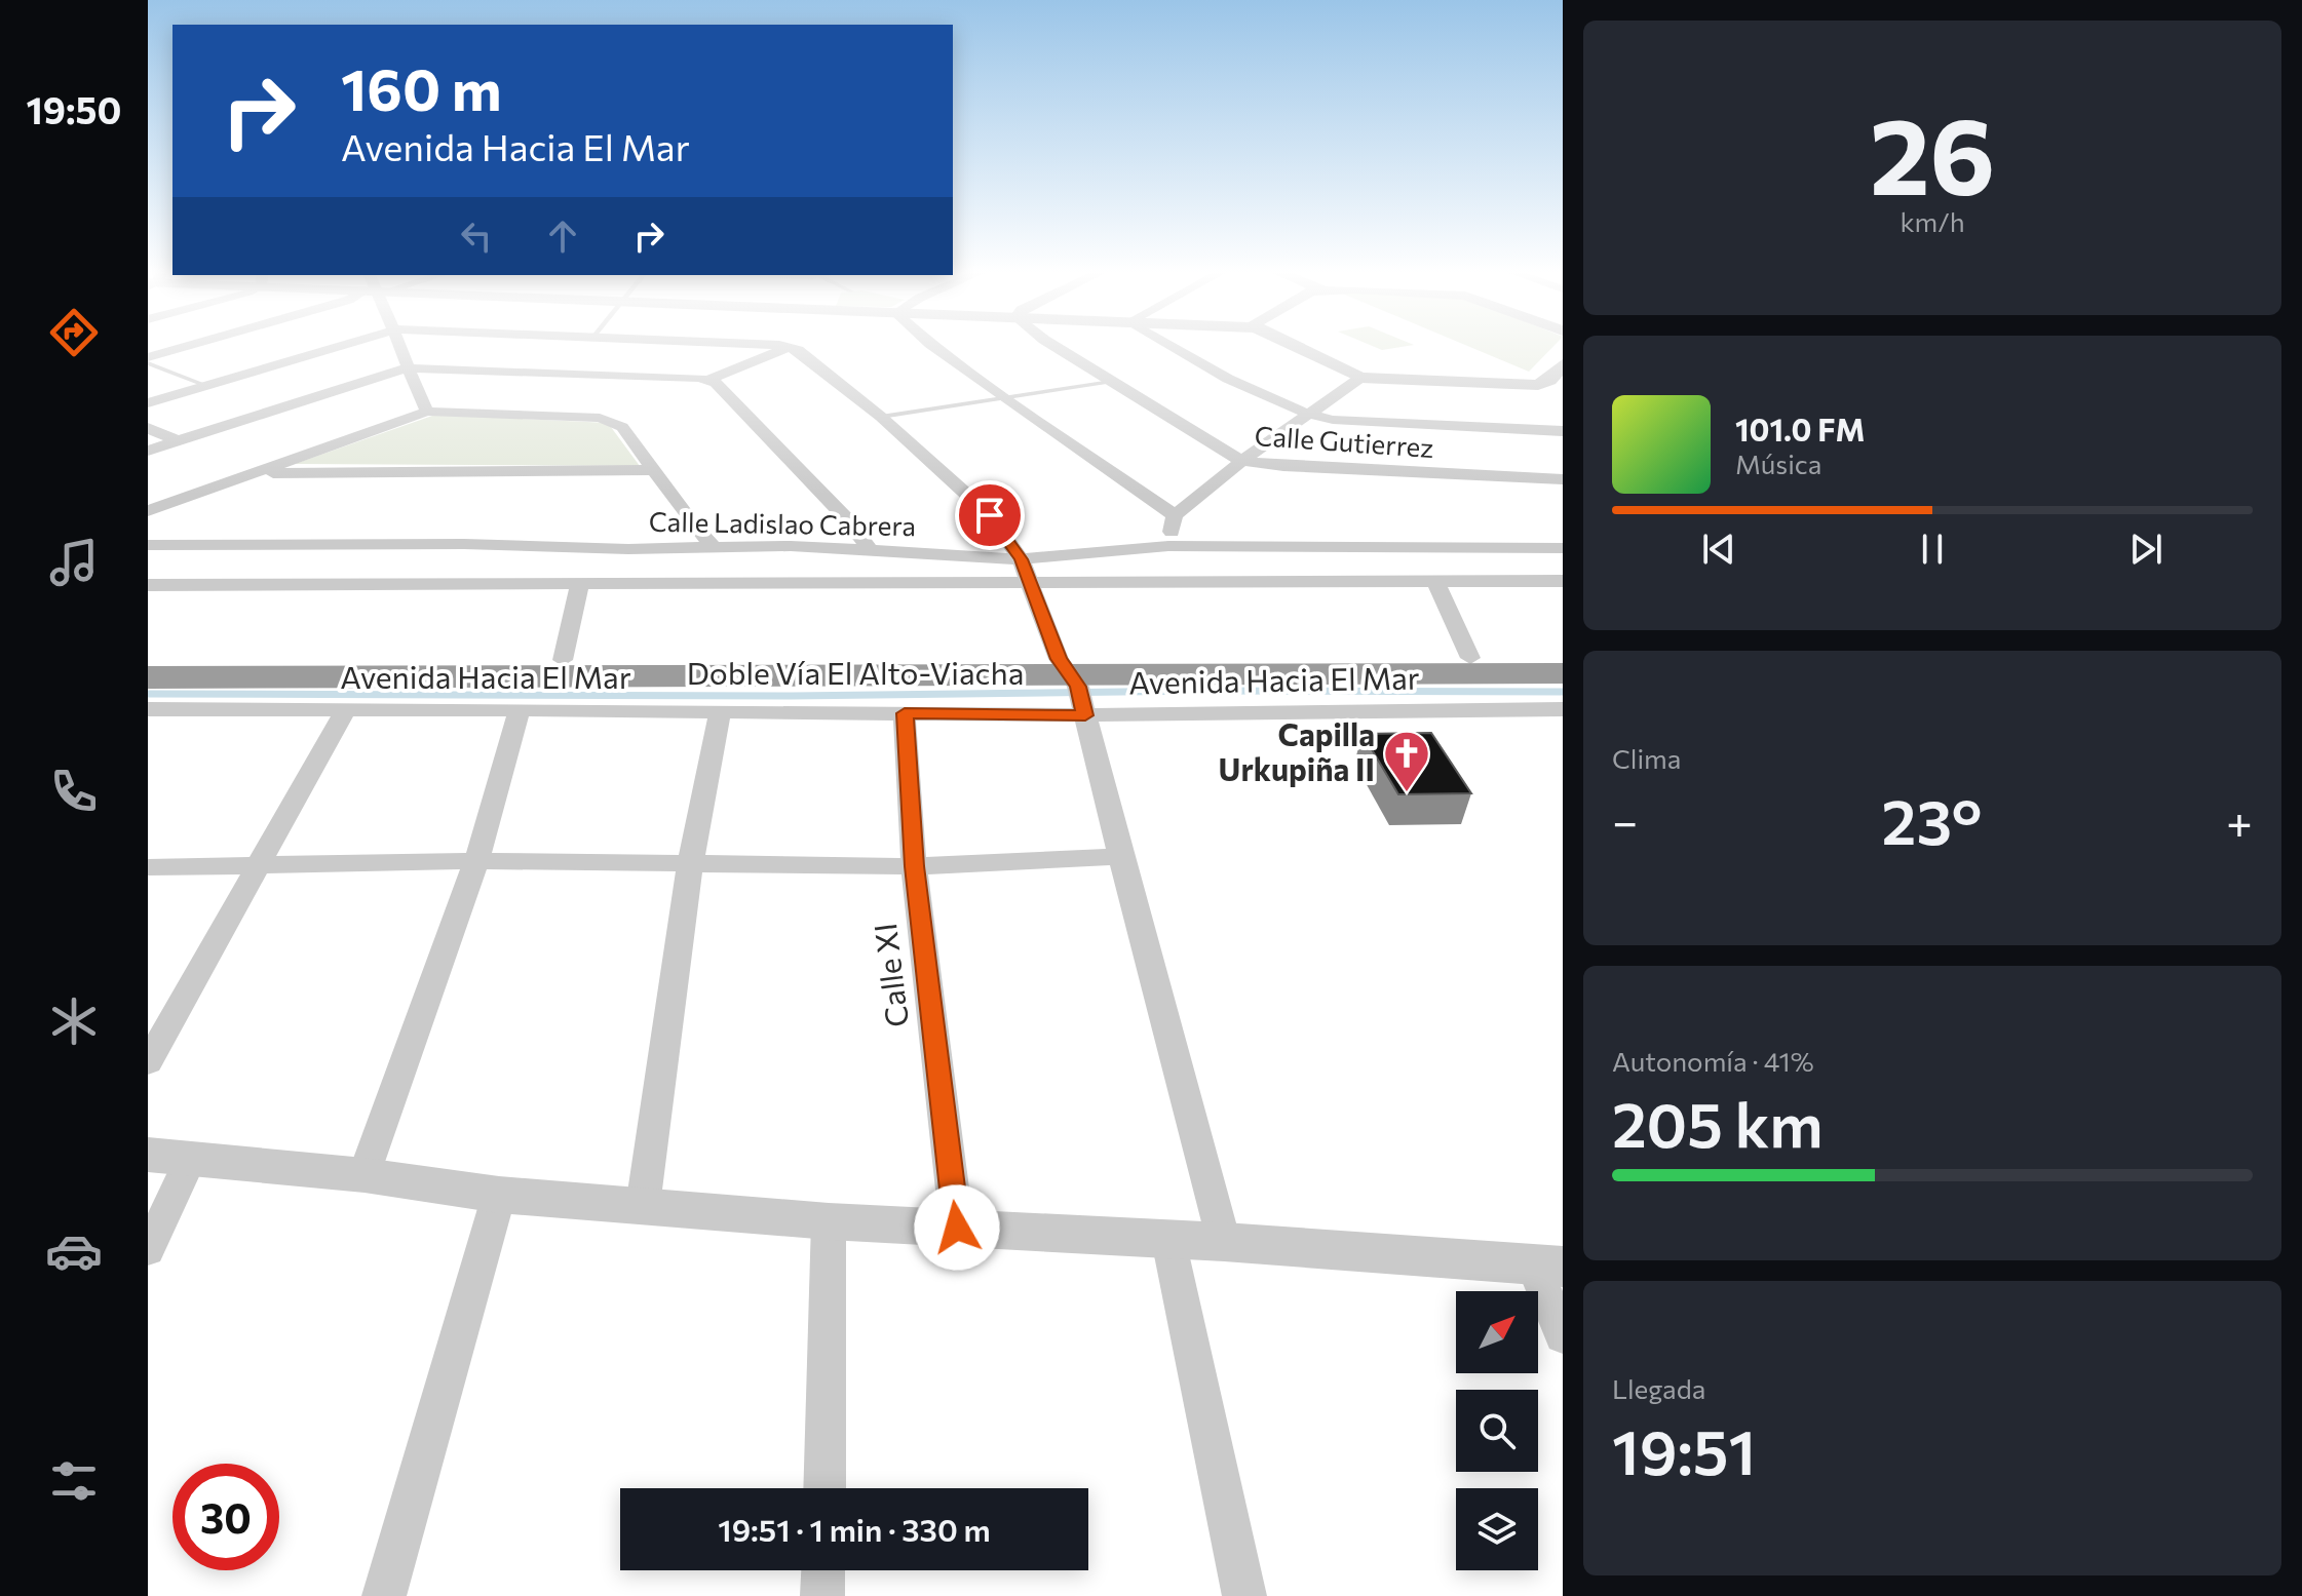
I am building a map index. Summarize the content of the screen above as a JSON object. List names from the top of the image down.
{
  "streets": {
    "highway": ["Doble Vía El Alto-Viacha"],
    "street": [
      "Calle Gutierrez",
      "Calle Ladislao Cabrera",
      "Avenida Hacia El Mar",
      "Calle XI"
    ]
  },
  "crossings": [
    ["Doble Vía El Alto-Viacha", "Avenida Hacia El Mar"],
    ["Avenida Hacia El Mar", "Calle XI"]
  ],
  "places": {
    "church": ["Capilla Urkupiña II"]
  },
  "north": "top right",
  "page": {
    "tabs": "19:50",
    "tile": [
      ["26", "km/h"],
      "Clima",
      ["Autonomía · 41%", "205 km"],
      ["Llegada", "19:51"]
    ],
    "turn": ["160 m", "Avenida Hacia El Mar"],
    "song": ["101.0 FM", "Música"],
    "heat": ["−", "23°", "+"],
    "limit": "30",
    "trip": "19:51 · 1 min · 330 m"
  }
}
